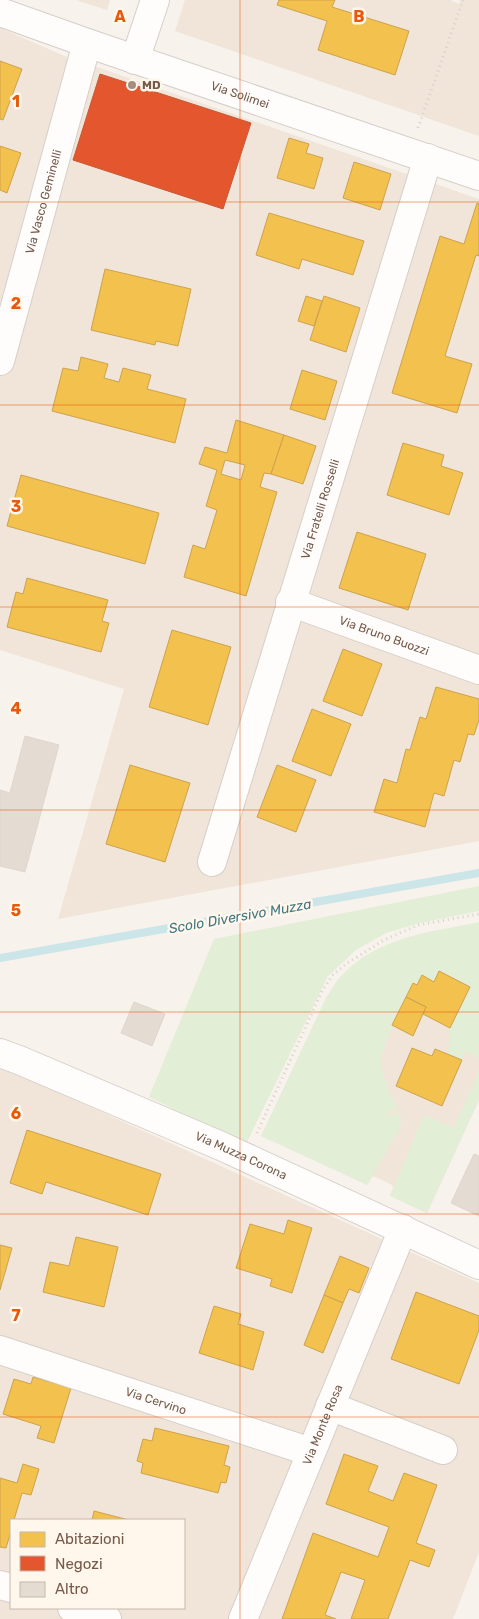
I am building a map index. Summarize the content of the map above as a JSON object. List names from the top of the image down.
{
  "streets": {
    "street": [
      "Via Solimei",
      "Via Vasco Geminelli",
      "Via Fratelli Rosselli",
      "Via Bruno Buozzi",
      "Via Muzza Corona",
      "Via Cervino",
      "Via Monte Rosa"
    ]
  },
  "crossings": [
    ["Via Solimei", "Via Vasco Geminelli"],
    ["Via Solimei", "Via Fratelli Rosselli"],
    ["Via Fratelli Rosselli", "Via Bruno Buozzi"],
    ["Via Muzza Corona", "Via Monte Rosa"],
    ["Via Cervino", "Via Monte Rosa"]
  ],
  "water": ["Scolo Diversivo Muzza"],
  "places": ["MD"],
  "legend": ["Abitazioni", "Negozi", "Altro"],
  "grid": {
    "columns": ["A", "B"],
    "rows": [
      "1",
      "2",
      "3",
      "4",
      "5",
      "6",
      "7"
    ]
  }
}
